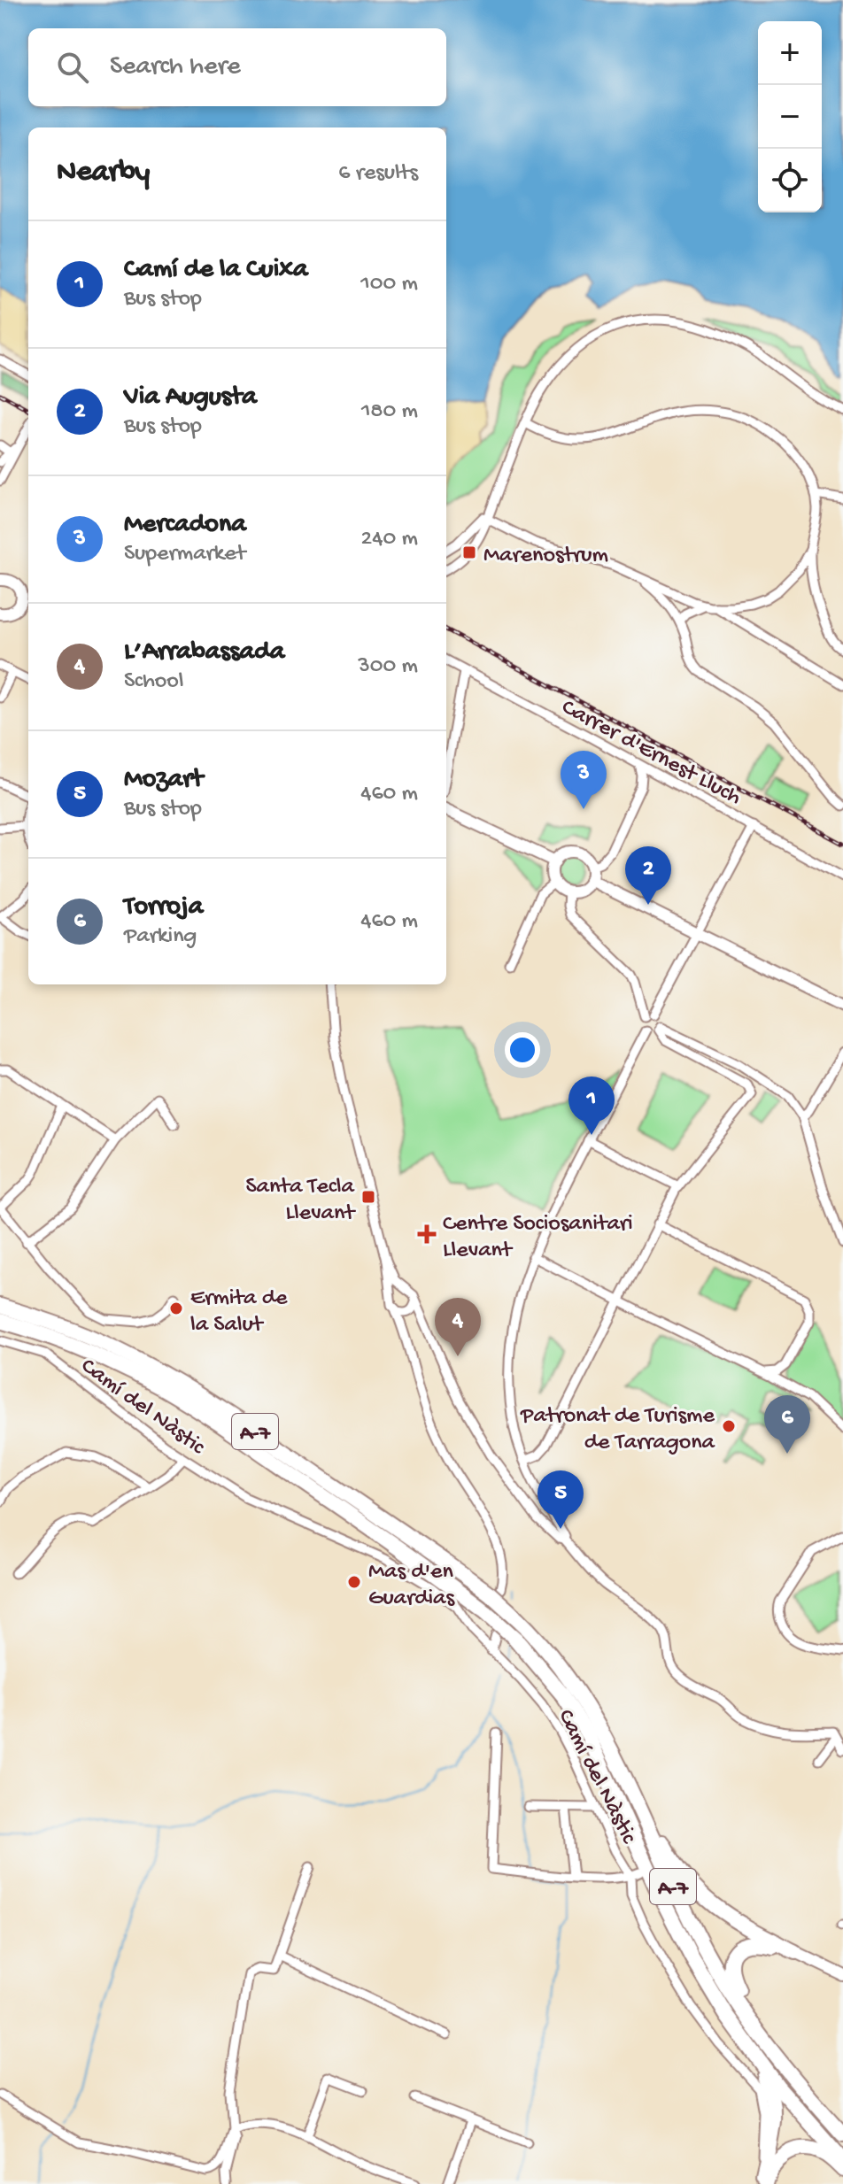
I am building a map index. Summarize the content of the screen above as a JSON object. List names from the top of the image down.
{
  "streets": {
    "highway": ["A-7"],
    "street": ["Carrer d'Ernest Lluch", "Camí del Nàstic"]
  },
  "places": {
    "transit": ["Marenostrum", "Santa Tecla Llevant"],
    "health": ["Centre Sociosanitari Llevant"],
    "other": ["Ermita de la Salut", "Patronat de Turisme de Tarragona", "Mas d'en Guardias"]
  },
  "page": {
    "map_buttons": ["+", "−"],
    "search": "Search here",
    "heading": ["Nearby", "6 results"],
    "list": [
      {
        "mark": "1",
        "name": "Camí de la Cuixa",
        "note": "Bus stop",
        "value": "100 m"
      },
      {
        "mark": "2",
        "name": "Via Augusta",
        "note": "Bus stop",
        "value": "180 m"
      },
      {
        "mark": "3",
        "name": "Mercadona",
        "note": "Supermarket",
        "value": "240 m"
      },
      {
        "mark": "4",
        "name": "L’Arrabassada",
        "note": "School",
        "value": "300 m"
      },
      {
        "mark": "5",
        "name": "Mozart",
        "note": "Bus stop",
        "value": "460 m"
      },
      {
        "mark": "6",
        "name": "Torroja",
        "note": "Parking",
        "value": "460 m"
      }
    ],
    "pins": [
      "3",
      "2",
      "1",
      "4",
      "6",
      "5"
    ]
  }
}
